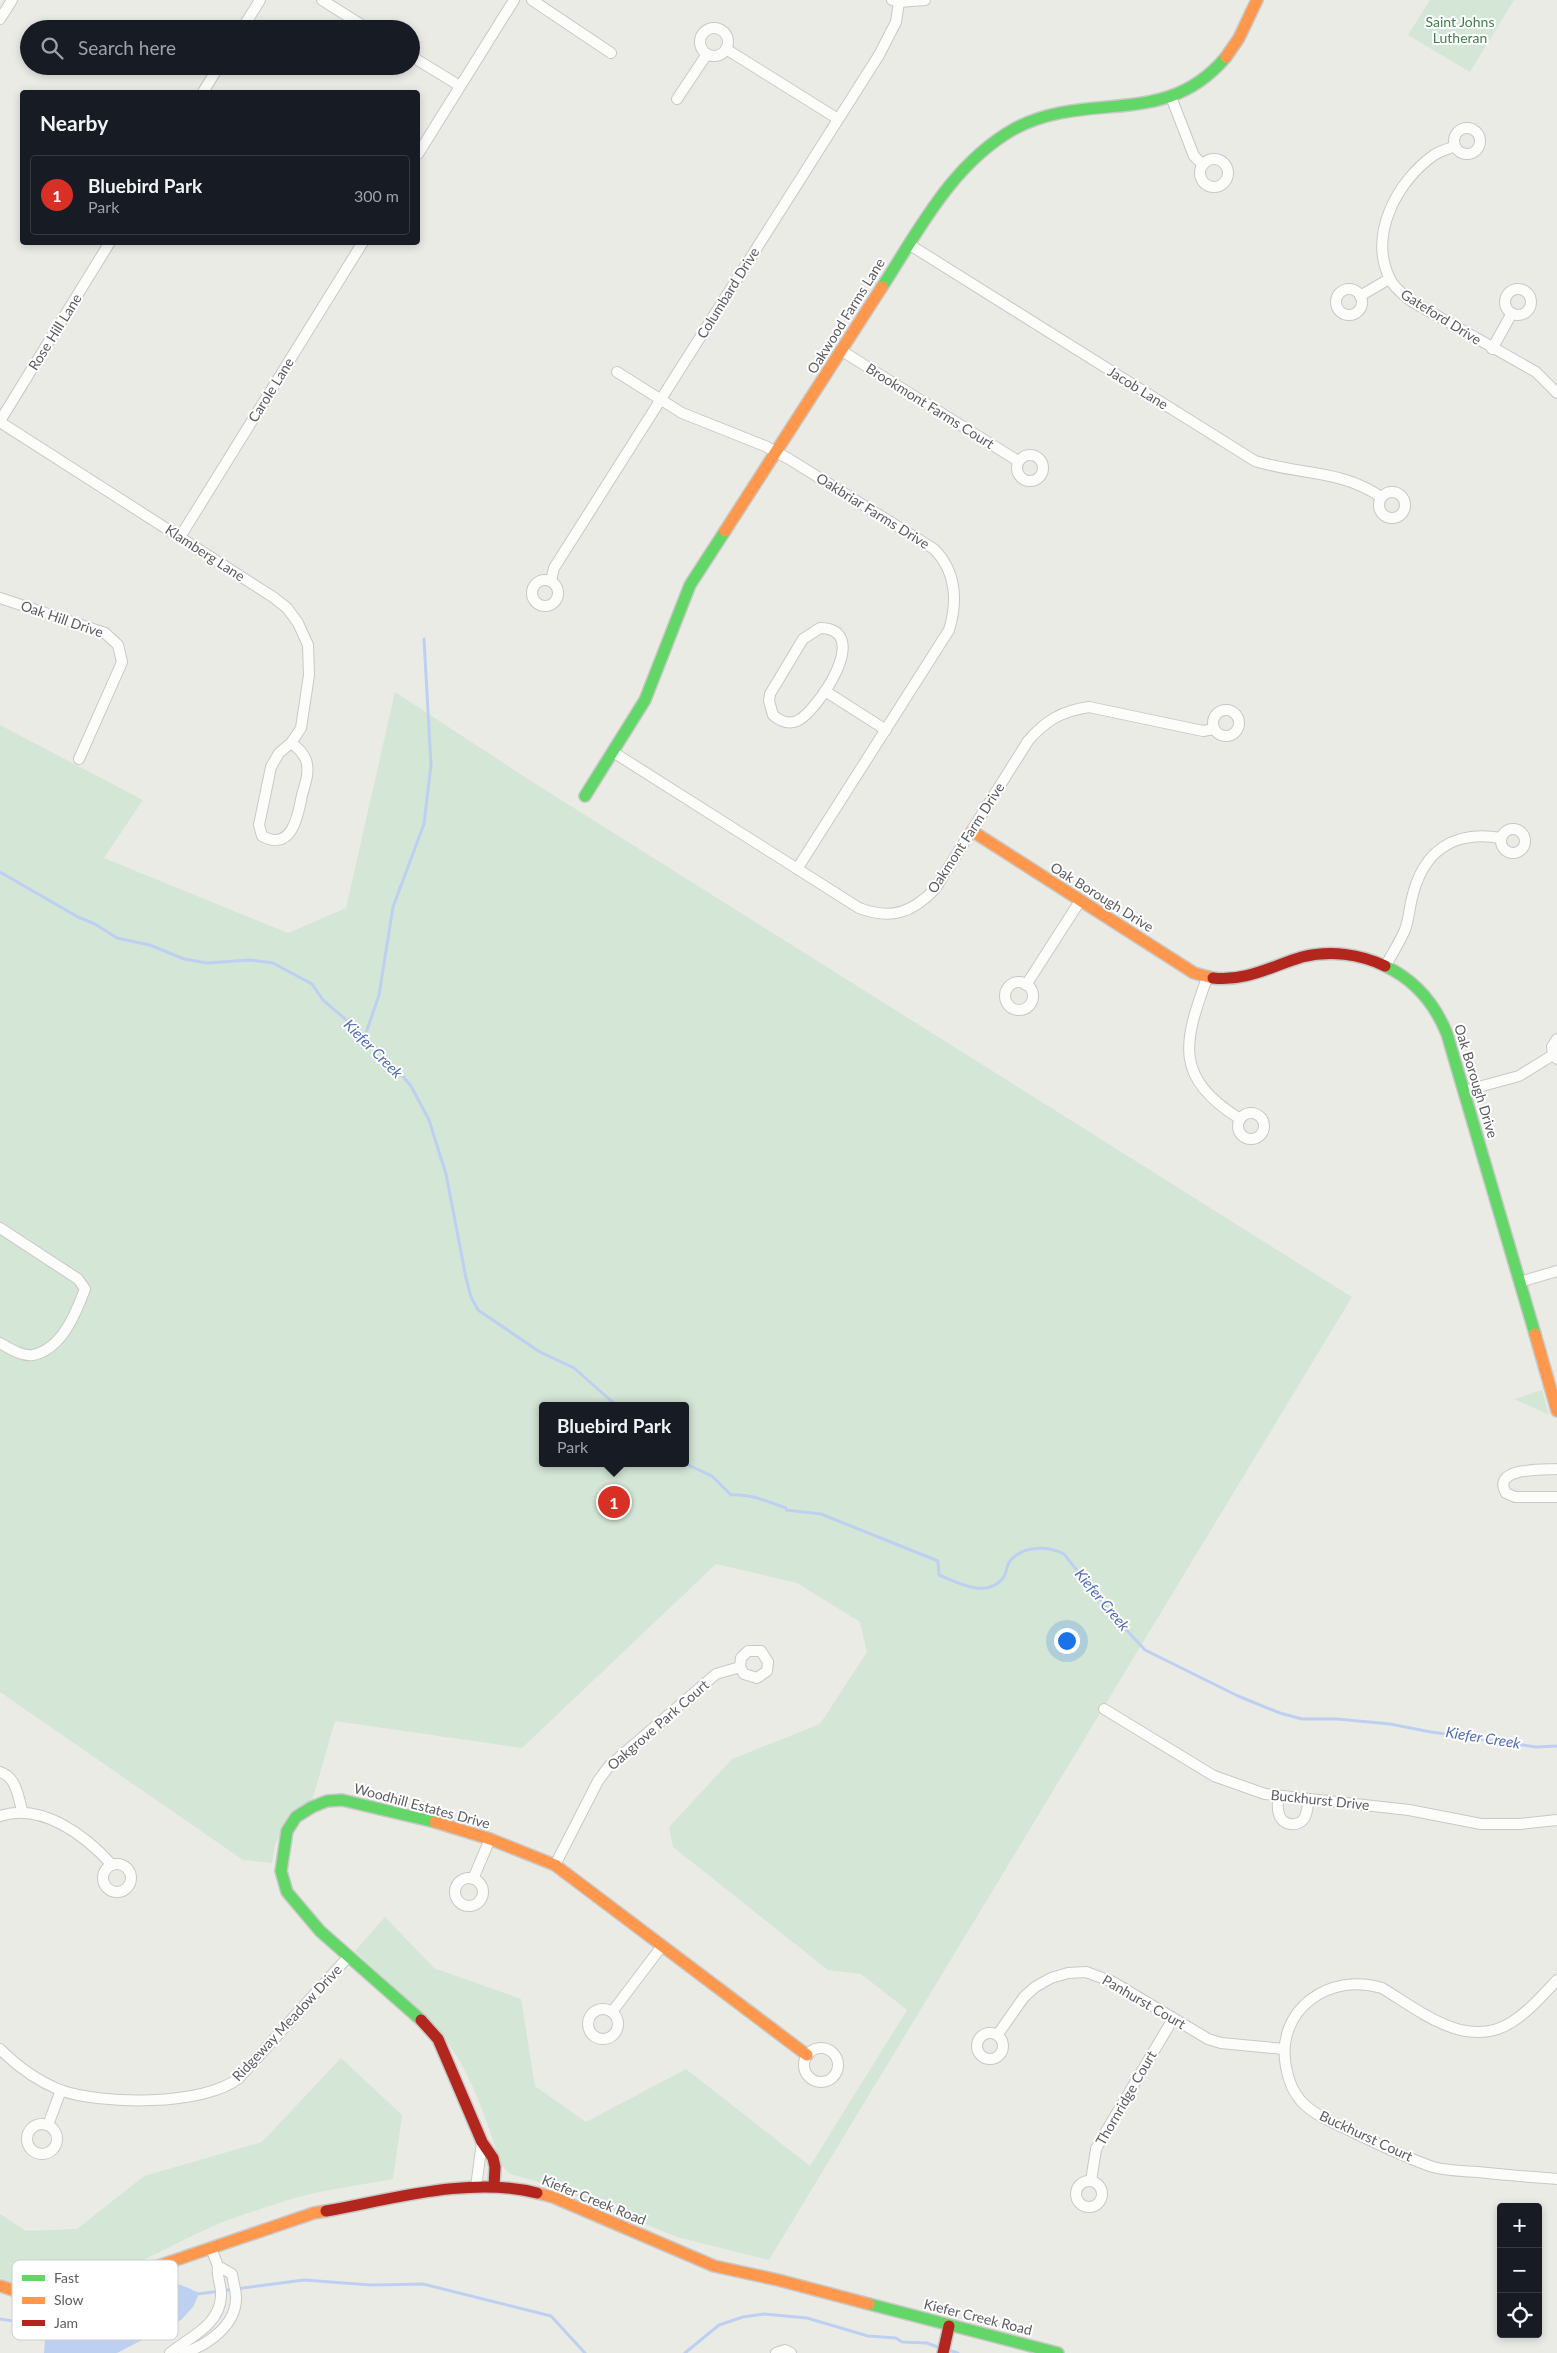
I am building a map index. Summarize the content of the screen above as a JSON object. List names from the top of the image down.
{
  "streets": {
    "street": [
      "Columbard Drive",
      "Oakwood Farms Lane",
      "Gateford Drive",
      "Rose Hill Lane",
      "Jacob Lane",
      "Carole Lane",
      "Brookmont Farms Court",
      "Oakbriar Farms Drive",
      "Klamberg Lane",
      "Oak Hill Drive",
      "Oakmont Farm Drive",
      "Oak Borough Drive",
      "Oakgrove Park Court",
      "Buckhurst Drive",
      "Woodhill Estates Drive",
      "Panhurst Court",
      "Ridgeway Meadow Drive",
      "Thornridge Court",
      "Buckhurst Court",
      "Kiefer Creek Road"
    ]
  },
  "crossings": [
    ["Columbard Drive", "Oakbriar Farms Drive"],
    ["Oakwood Farms Lane", "Jacob Lane"],
    ["Oakwood Farms Lane", "Brookmont Farms Court"],
    ["Oakwood Farms Lane", "Oakbriar Farms Drive"],
    ["Oakwood Farms Lane", "Oakmont Farm Drive"],
    ["Rose Hill Lane", "Klamberg Lane"],
    ["Carole Lane", "Klamberg Lane"],
    ["Oakbriar Farms Drive", "Oakmont Farm Drive"],
    ["Oakmont Farm Drive", "Oak Borough Drive"],
    ["Oakgrove Park Court", "Woodhill Estates Drive"],
    ["Woodhill Estates Drive", "Ridgeway Meadow Drive"],
    ["Woodhill Estates Drive", "Kiefer Creek Road"],
    ["Panhurst Court", "Thornridge Court"],
    ["Panhurst Court", "Buckhurst Court"]
  ],
  "water": ["Kiefer Creek"],
  "parks": ["Saint Johns Lutheran"],
  "legend": ["Fast", "Slow", "Jam"],
  "page": {
    "search": "Search here",
    "heading": "Nearby",
    "list": [
      {
        "mark": "1",
        "name": "Bluebird Park",
        "note": "Park",
        "value": "300 m"
      }
    ],
    "popup": ["Bluebird Park", "Park"],
    "pins": "1",
    "map_buttons": ["+", "−"]
  }
}
